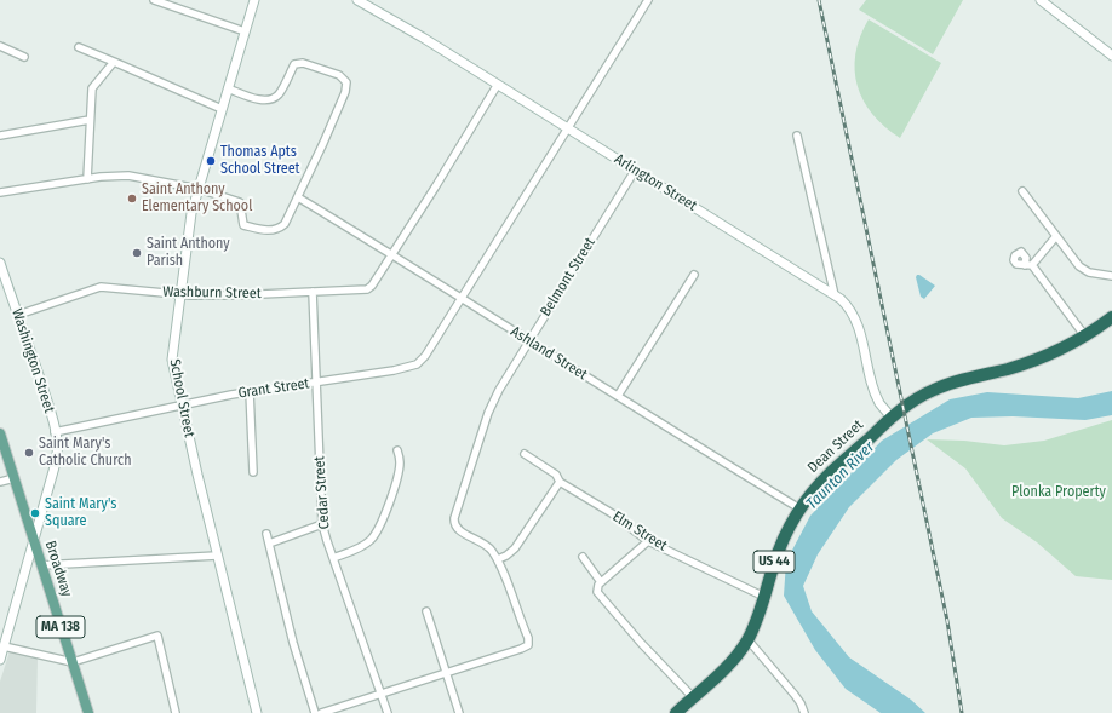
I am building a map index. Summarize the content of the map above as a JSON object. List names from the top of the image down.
{
  "streets": {
    "highway": ["Dean Street", "US 44"],
    "main road": ["Broadway", "MA 138"],
    "street": [
      "Arlington Street",
      "Belmont Street",
      "Washburn Street",
      "Ashland Street",
      "Washington Street",
      "Grant Street",
      "School Street",
      "Cedar Street",
      "Elm Street"
    ]
  },
  "crossings": [
    ["Arlington Street", "Belmont Street"],
    ["Arlington Street", "Grant Street"],
    ["Arlington Street", "Dean Street"],
    ["Belmont Street", "Ashland Street"],
    ["Washburn Street", "Ashland Street"],
    ["Washburn Street", "Washington Street"],
    ["Washburn Street", "School Street"],
    ["Washburn Street", "Cedar Street"],
    ["Ashland Street", "Grant Street"],
    ["Ashland Street", "Dean Street"],
    ["Washington Street", "Grant Street"],
    ["Grant Street", "School Street"],
    ["Grant Street", "Cedar Street"],
    ["Dean Street", "Elm Street"]
  ],
  "water": ["Taunton River"],
  "parks": ["Plonka Property"],
  "places": [
    "Thomas Apts School Street",
    "Saint Anthony Elementary School",
    "Saint Anthony Parish",
    "Saint Mary's Catholic Church",
    "Saint Mary's Square"
  ]
}
